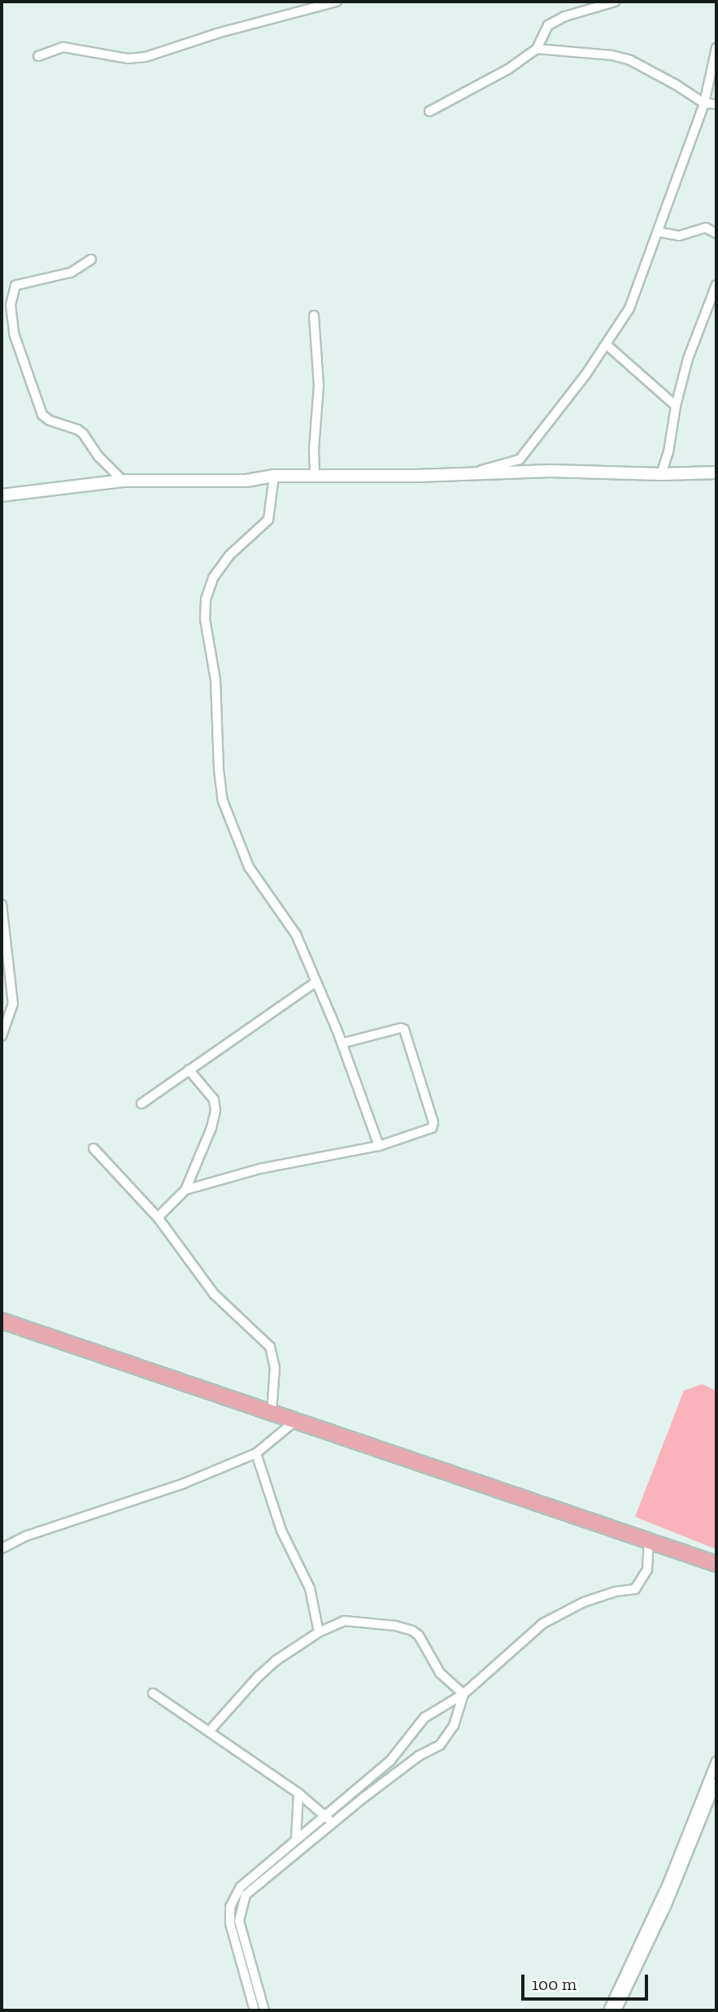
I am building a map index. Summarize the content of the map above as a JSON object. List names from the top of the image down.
{
  "scale_bar": "100 m"
}
